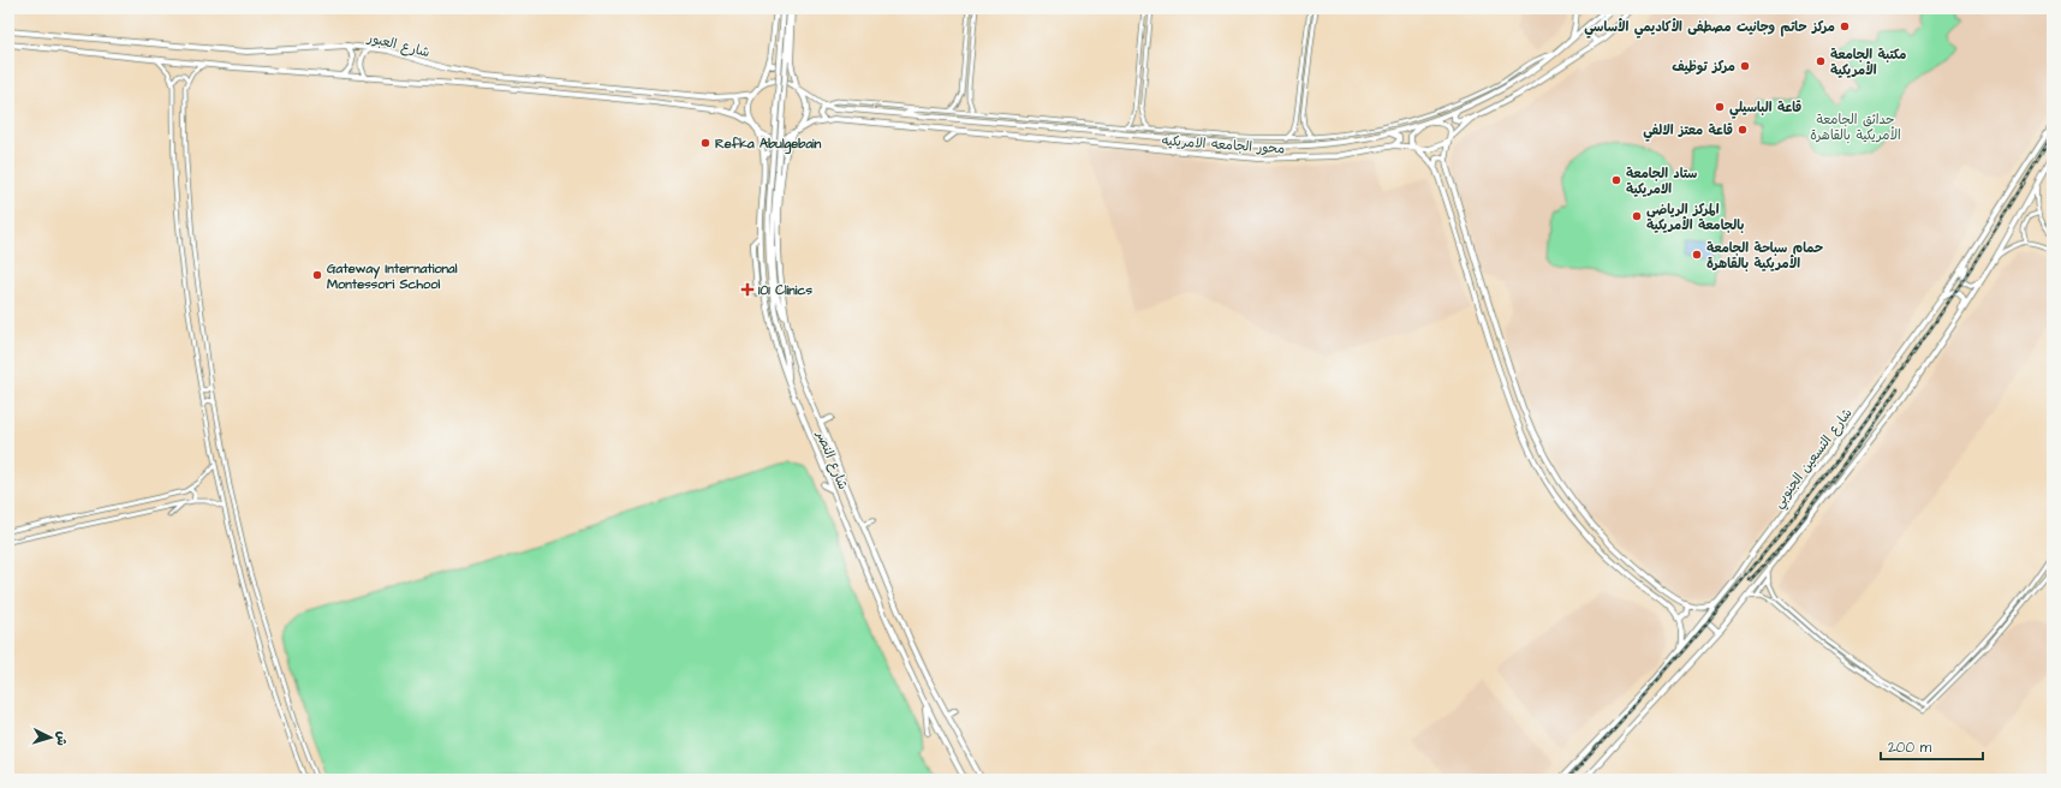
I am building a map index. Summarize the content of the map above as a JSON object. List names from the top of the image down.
{
  "streets": {
    "main road": [
      "شارع العبور",
      "محور الجامعه الامريكيه",
      "شارع التسعين الجنوبي",
      "شارع النصر"
    ]
  },
  "crossings": [
    ["شارع العبور", "محور الجامعه الامريكيه"],
    ["شارع العبور", "شارع النصر"],
    ["محور الجامعه الامريكيه", "شارع النصر"]
  ],
  "parks": ["حدائق الجامعة الأمريكية بالقاهرة"],
  "places": {
    "other": [
      "مركز حاتم وجانيت مصطفى الأكاديمي الأساسي",
      "مكتبة الجامعة الأمريكية",
      "مركز توظيف",
      "قاعة الباسيلي",
      "قاعة معتز الالفي",
      "Refka Abulgebain",
      "ستاد الجامعة الامريكية",
      "المركز الرياضي بالجامعة الأمريكية",
      "حمام سباحة الجامعة الأمريكية بالقاهرة",
      "Gateway International Montessori School"
    ],
    "health": ["101 Clinics"]
  },
  "scale_bar": "200 m",
  "north": "right"
}
